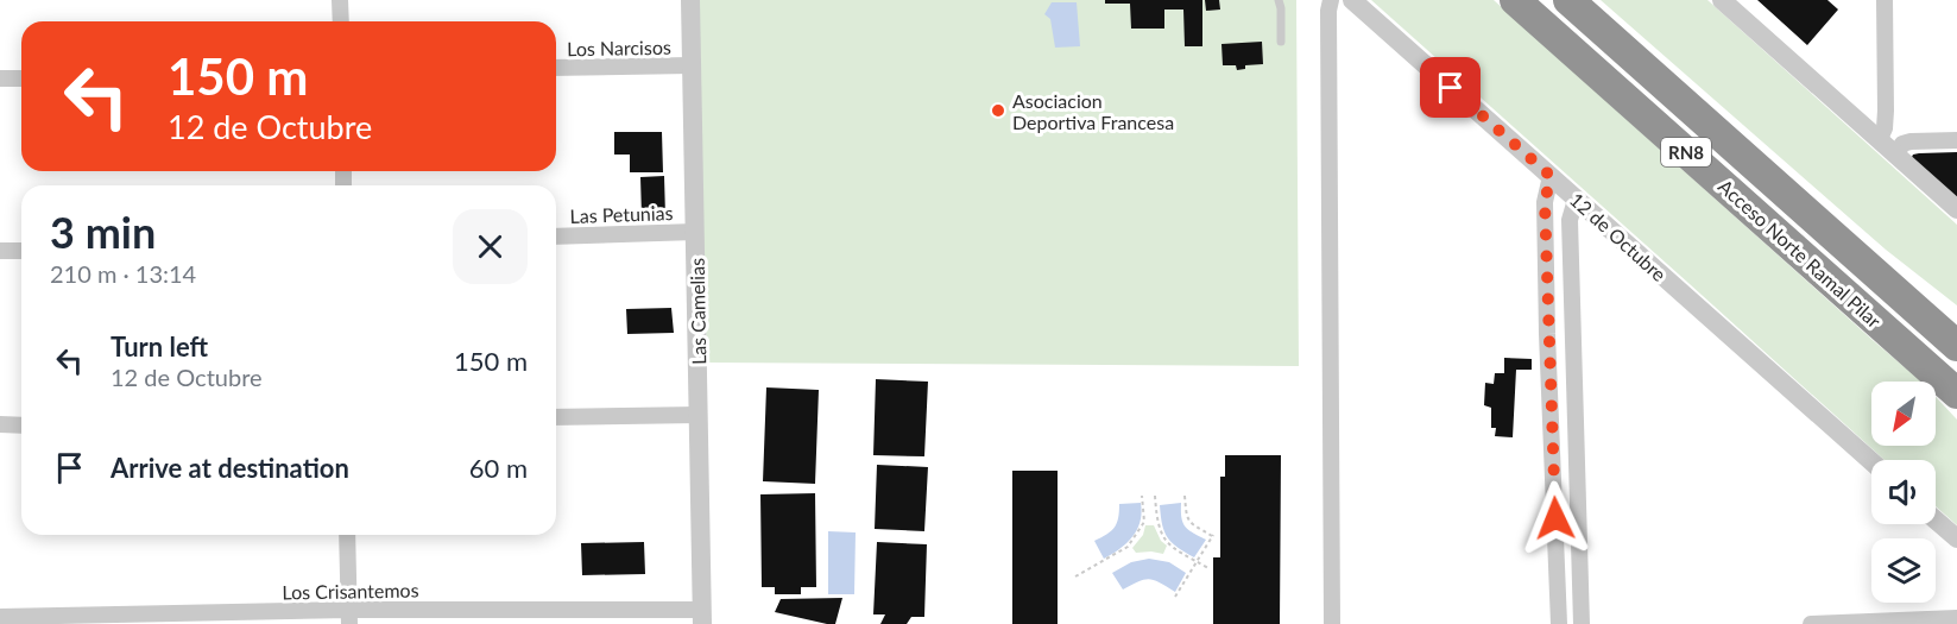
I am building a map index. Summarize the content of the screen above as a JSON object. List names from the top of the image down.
{
  "streets": {
    "highway": ["RN8", "Acceso Norte Ramal Pilar"],
    "street": [
      "Los Narcisos",
      "Las Petunias",
      "12 de Octubre",
      "Las Camelias",
      "Los Crisantemos"
    ]
  },
  "crossings": [
    ["Los Narcisos", "Las Camelias"],
    ["Las Petunias", "Las Camelias"],
    ["Las Camelias", "Los Crisantemos"]
  ],
  "places": ["Asociacion Deportiva Francesa"],
  "north": "bottom left",
  "page": {
    "turn": ["150 m", "12 de Octubre"],
    "heading": ["3 min", "210 m · 13:14"],
    "list": [
      {
        "name": "Turn left",
        "note": "12 de Octubre",
        "value": "150 m"
      },
      {
        "name": "Arrive at destination",
        "value": "60 m"
      }
    ]
  }
}
